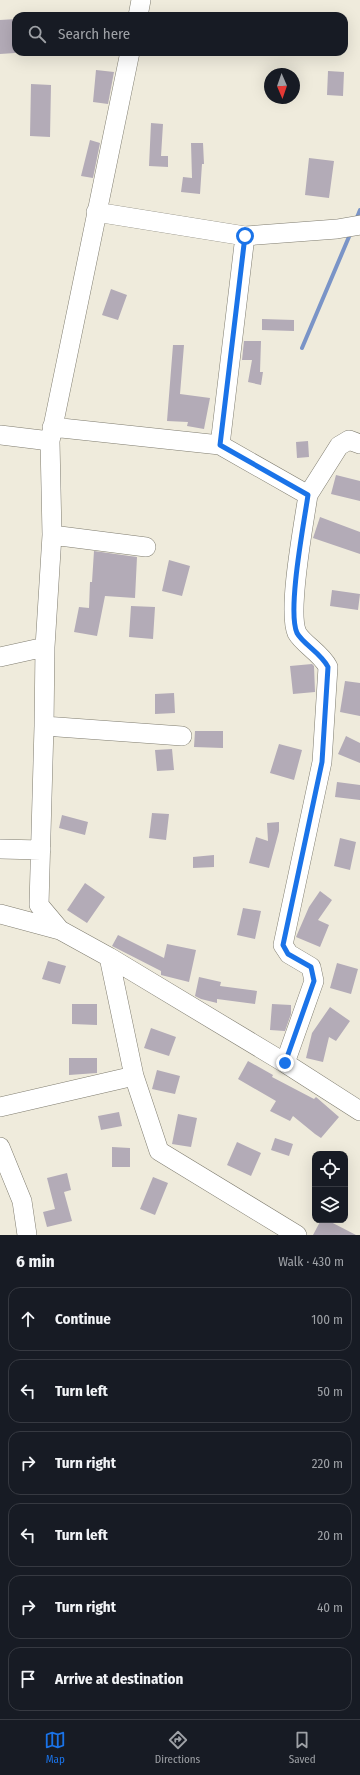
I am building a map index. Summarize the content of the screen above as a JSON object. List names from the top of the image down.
{
  "north": "bottom",
  "page": {
    "search": "Search here",
    "heading": ["6 min", "Walk · 430 m"],
    "list": [
      ["Continue", "100 m"],
      ["Turn left", "50 m"],
      ["Turn right", "220 m"],
      ["Turn left", "20 m"],
      ["Turn right", "40 m"],
      "Arrive at destination"
    ],
    "nav": ["Map", "Directions", "Saved"]
  }
}
